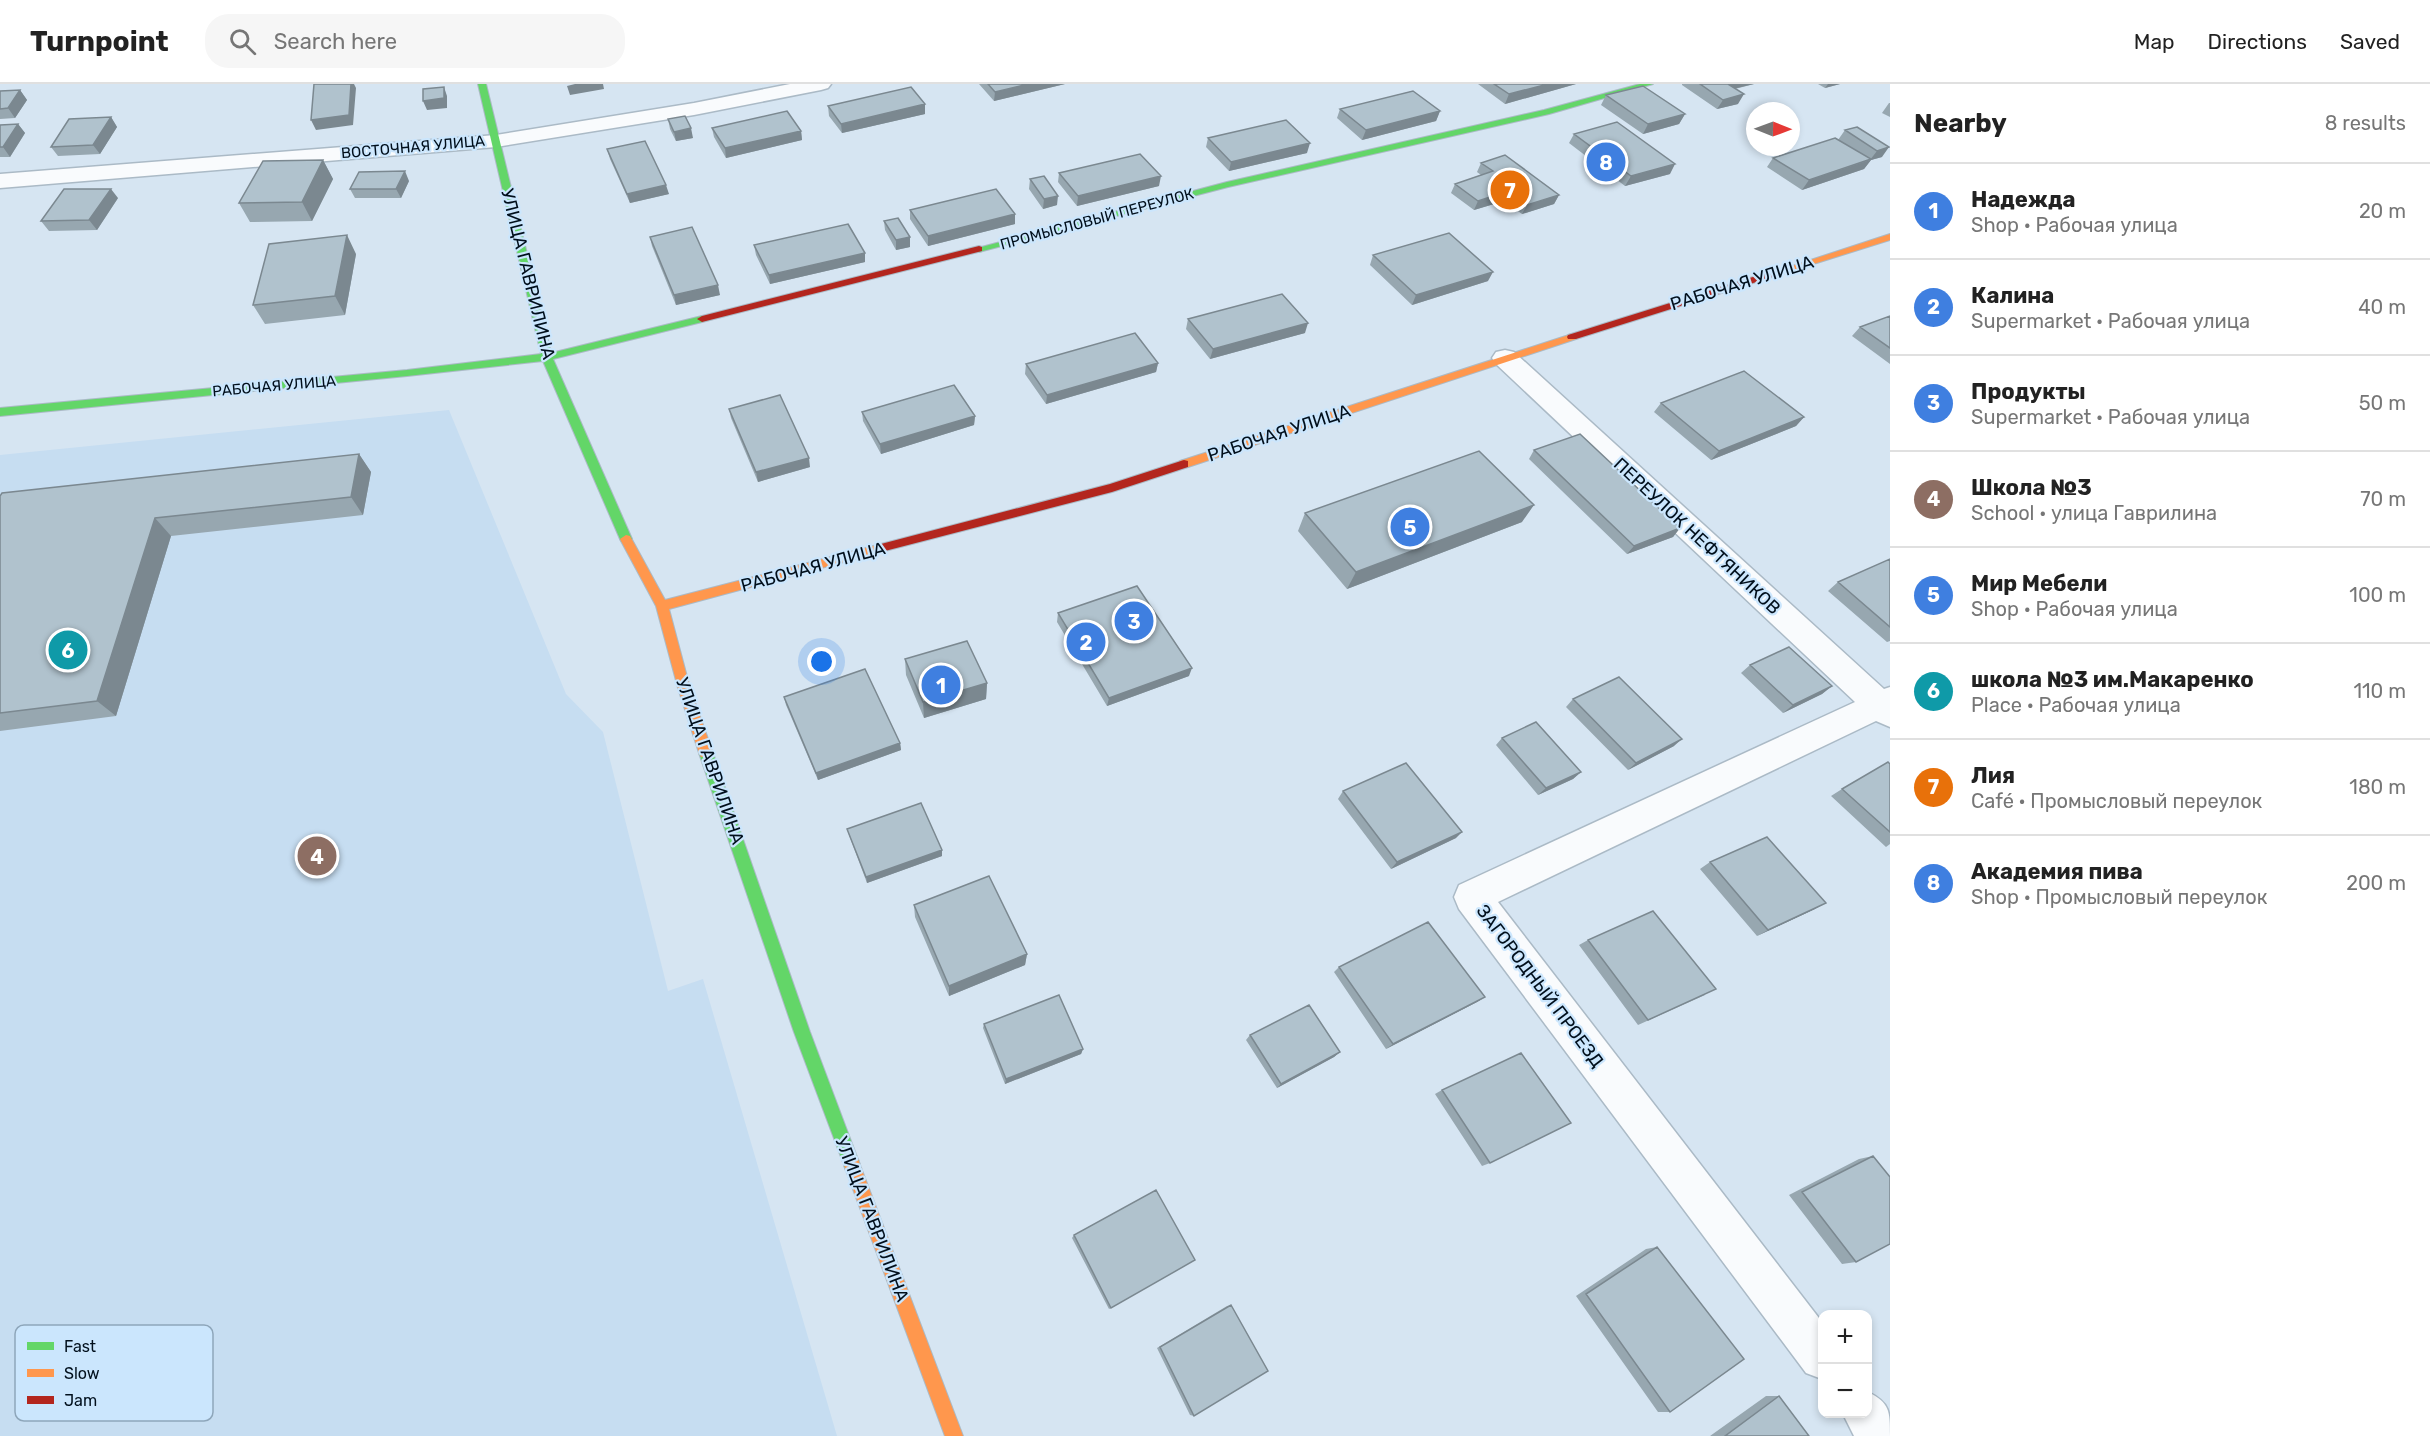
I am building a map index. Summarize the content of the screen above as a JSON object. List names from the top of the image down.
{
  "streets": {
    "street": [
      "ВОСТОЧНАЯ УЛИЦА",
      "ПРОМЫСЛОВЫЙ ПЕРЕУЛОК",
      "УЛИЦА ГАВРИЛИНА",
      "РАБОЧАЯ УЛИЦА",
      "ПЕРЕУЛОК НЕФТЯНИКОВ",
      "ЗАГОРОДНЫЙ ПРОЕЗД"
    ]
  },
  "crossings": [
    ["ВОСТОЧНАЯ УЛИЦА", "УЛИЦА ГАВРИЛИНА"],
    ["ПРОМЫСЛОВЫЙ ПЕРЕУЛОК", "УЛИЦА ГАВРИЛИНА"],
    ["ПРОМЫСЛОВЫЙ ПЕРЕУЛОК", "РАБОЧАЯ УЛИЦА"],
    ["УЛИЦА ГАВРИЛИНА", "РАБОЧАЯ УЛИЦА"],
    ["РАБОЧАЯ УЛИЦА", "ПЕРЕУЛОК НЕФТЯНИКОВ"],
    ["ПЕРЕУЛОК НЕФТЯНИКОВ", "ЗАГОРОДНЫЙ ПРОЕЗД"]
  ],
  "legend": ["Fast", "Slow", "Jam"],
  "north": "right",
  "page": {
    "header": "Turnpoint",
    "search": "Search here",
    "nav": ["Map", "Directions", "Saved"],
    "heading": ["Nearby", "8 results"],
    "pins": [
      "8",
      "7",
      "5",
      "3",
      "2",
      "6",
      "1",
      "4"
    ],
    "list": [
      {
        "mark": "1",
        "name": "Надежда",
        "note": "Shop · Рабочая улица",
        "value": "20 m"
      },
      {
        "mark": "2",
        "name": "Калина",
        "note": "Supermarket · Рабочая улица",
        "value": "40 m"
      },
      {
        "mark": "3",
        "name": "Продукты",
        "note": "Supermarket · Рабочая улица",
        "value": "50 m"
      },
      {
        "mark": "4",
        "name": "Школа №3",
        "note": "School · улица Гаврилина",
        "value": "70 m"
      },
      {
        "mark": "5",
        "name": "Мир Мебели",
        "note": "Shop · Рабочая улица",
        "value": "100 m"
      },
      {
        "mark": "6",
        "name": "школа №3 им.Макаренко",
        "note": "Place · Рабочая улица",
        "value": "110 m"
      },
      {
        "mark": "7",
        "name": "Лия",
        "note": "Café · Промысловый переулок",
        "value": "180 m"
      },
      {
        "mark": "8",
        "name": "Академия пива",
        "note": "Shop · Промысловый переулок",
        "value": "200 m"
      }
    ],
    "map_buttons": ["+", "−"]
  }
}
